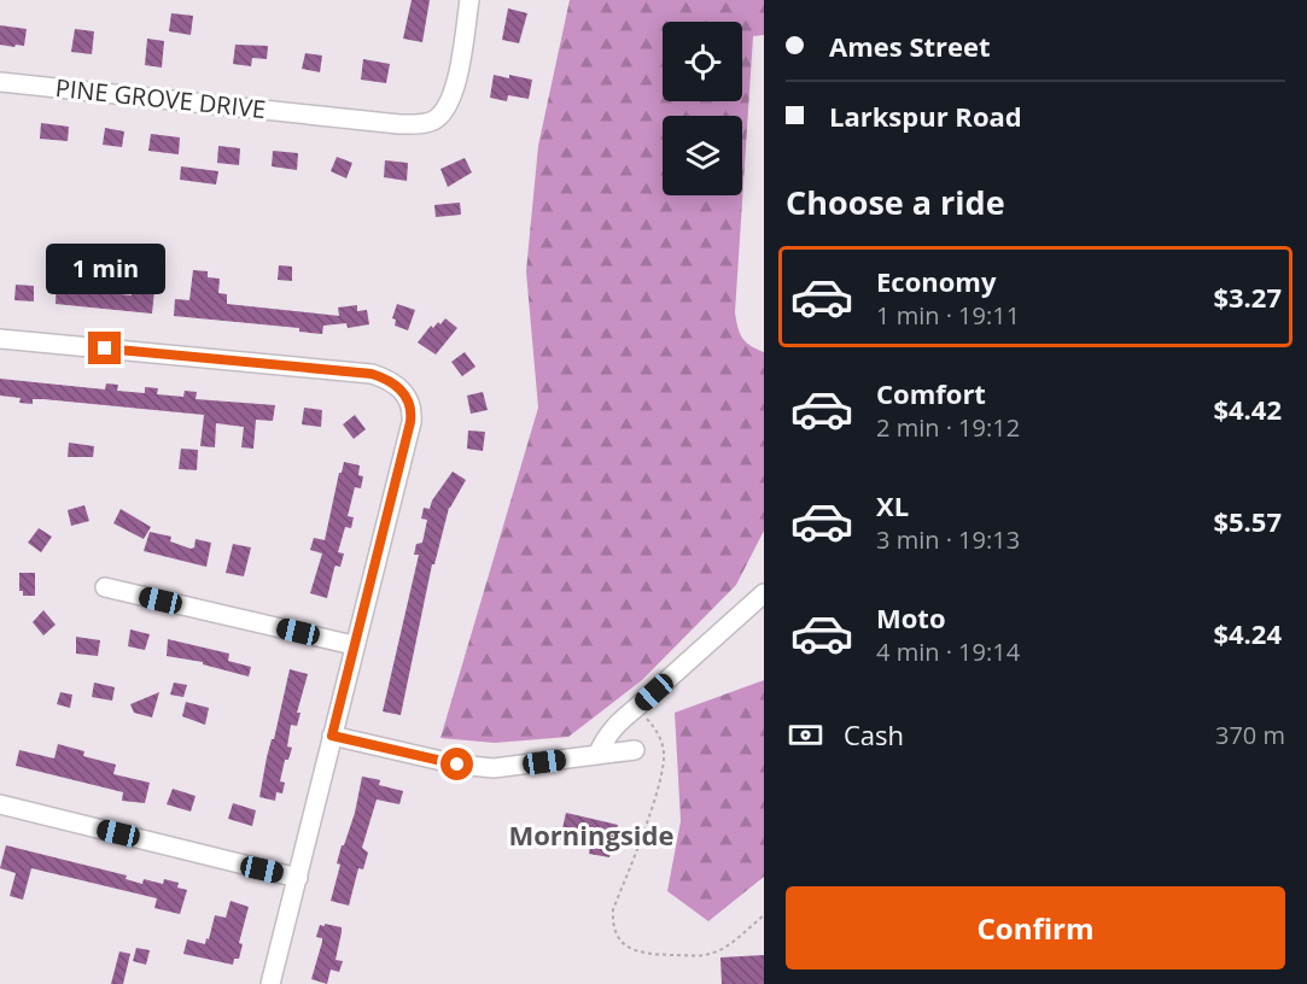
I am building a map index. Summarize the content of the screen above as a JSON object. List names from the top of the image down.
{
  "streets": {
    "street": ["PINE GROVE DRIVE"]
  },
  "districts": ["Morningside"],
  "page": {
    "banner": ["Ames Street", "Larkspur Road"],
    "heading": "Choose a ride",
    "bubble": "1 min",
    "list": [
      {
        "name": "Economy",
        "note": "1 min · 19:11",
        "value": "$3.27"
      },
      {
        "name": "Comfort",
        "note": "2 min · 19:12",
        "value": "$4.42"
      },
      {
        "name": "XL",
        "note": "3 min · 19:13",
        "value": "$5.57"
      },
      {
        "name": "Moto",
        "note": "4 min · 19:14",
        "value": "$4.24"
      }
    ],
    "pay": ["Cash", "370 m"],
    "buttons": "Confirm"
  }
}
